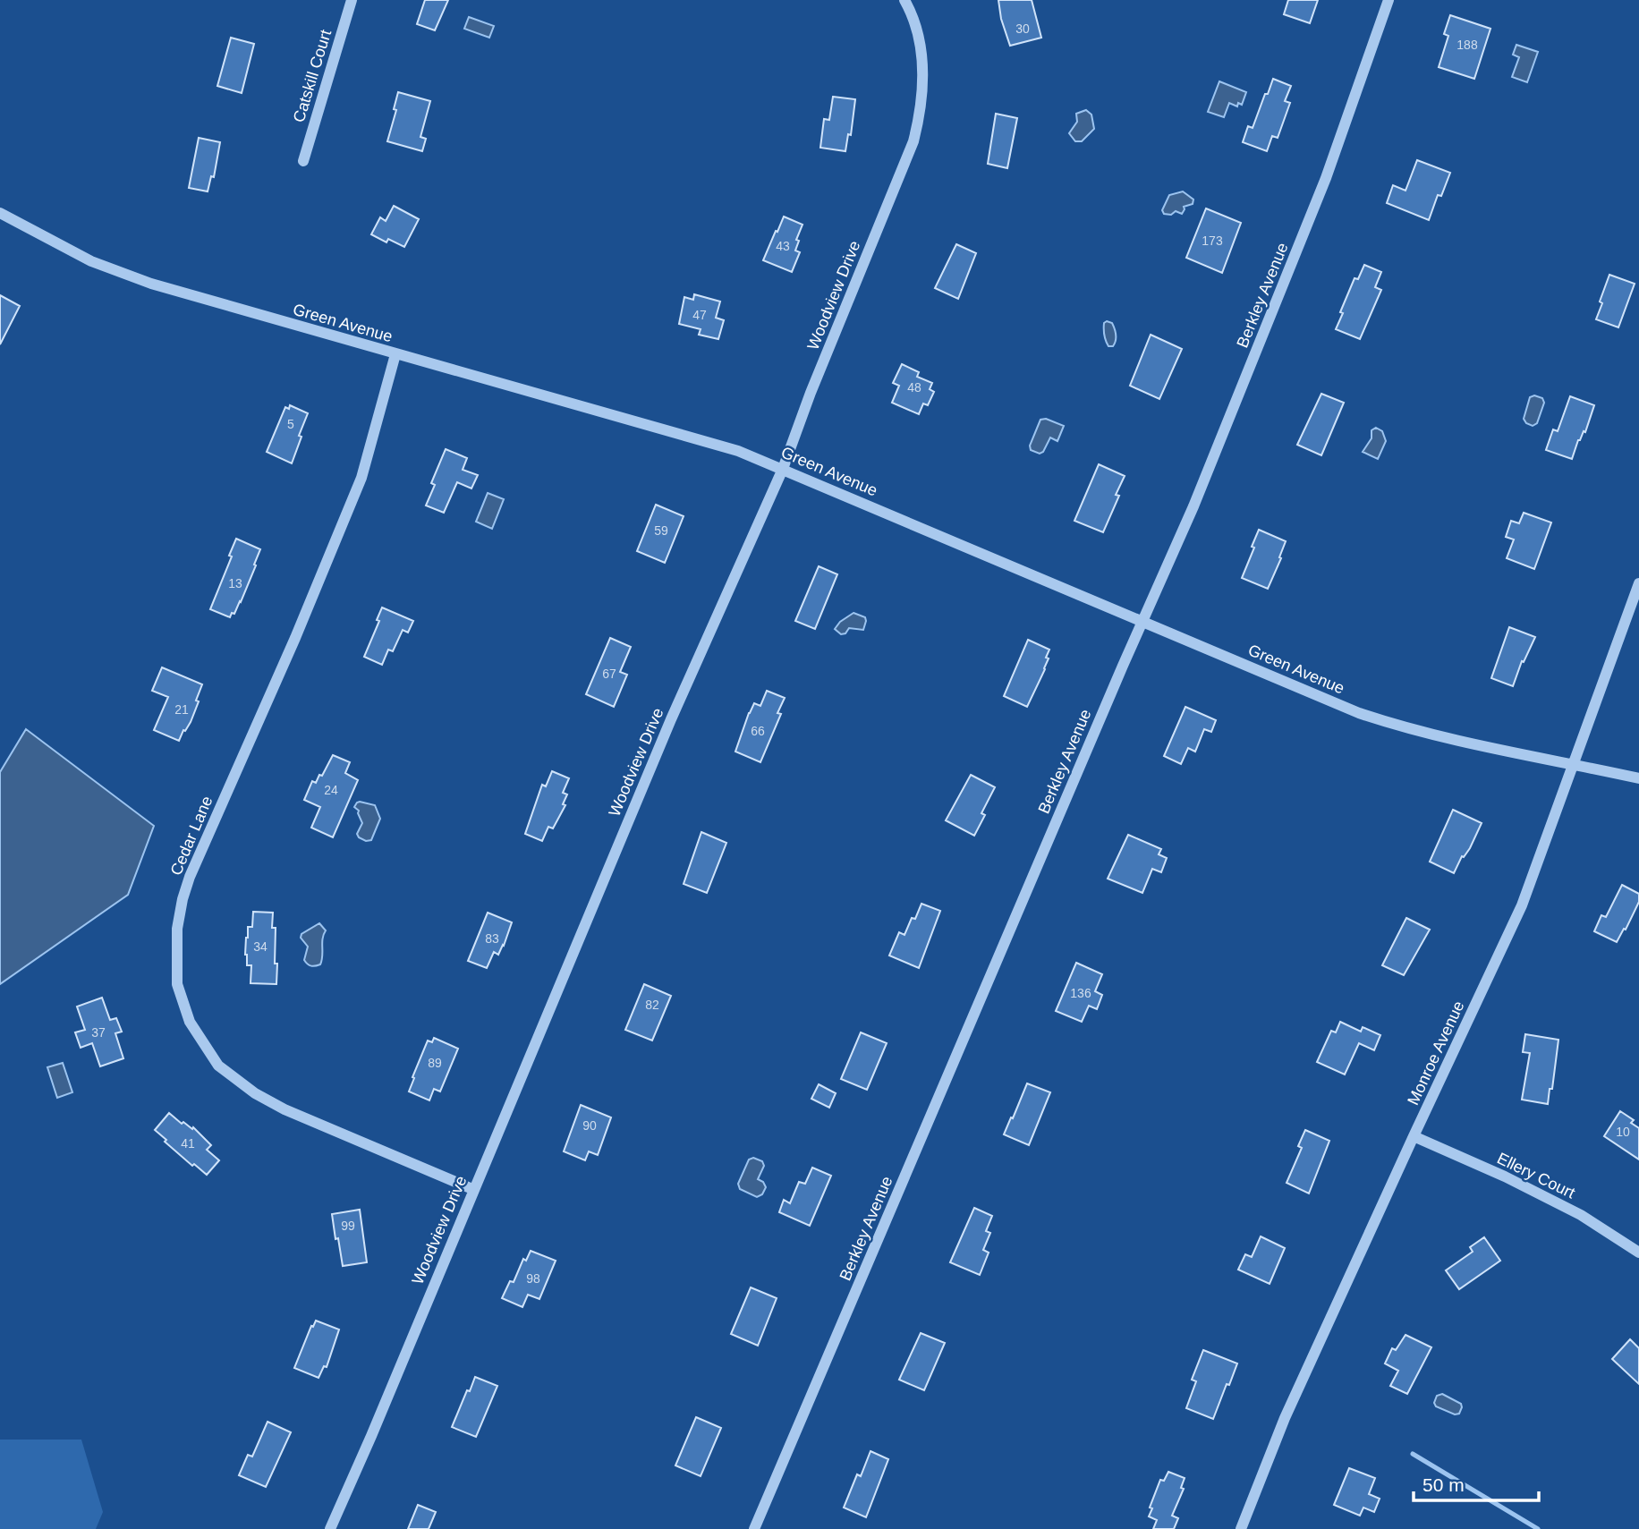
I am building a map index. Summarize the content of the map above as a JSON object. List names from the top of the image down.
{
  "streets": {
    "street": [
      "Catskill Court",
      "Woodview Drive",
      "Berkley Avenue",
      "Green Avenue",
      "Cedar Lane",
      "Monroe Avenue",
      "Ellery Court"
    ]
  },
  "crossings": [
    ["Woodview Drive", "Green Avenue"],
    ["Woodview Drive", "Cedar Lane"],
    ["Berkley Avenue", "Green Avenue"],
    ["Green Avenue", "Cedar Lane"],
    ["Green Avenue", "Monroe Avenue"],
    ["Monroe Avenue", "Ellery Court"]
  ],
  "house_numbers": [
    "30",
    "188",
    "173",
    "43",
    "47",
    "48",
    "5",
    "59",
    "13",
    "67",
    "21",
    "66",
    "24",
    "83",
    "34",
    "136",
    "82",
    "37",
    "89",
    "90",
    "10",
    "41",
    "99",
    "98"
  ],
  "scale_bar": "50 m"
}
